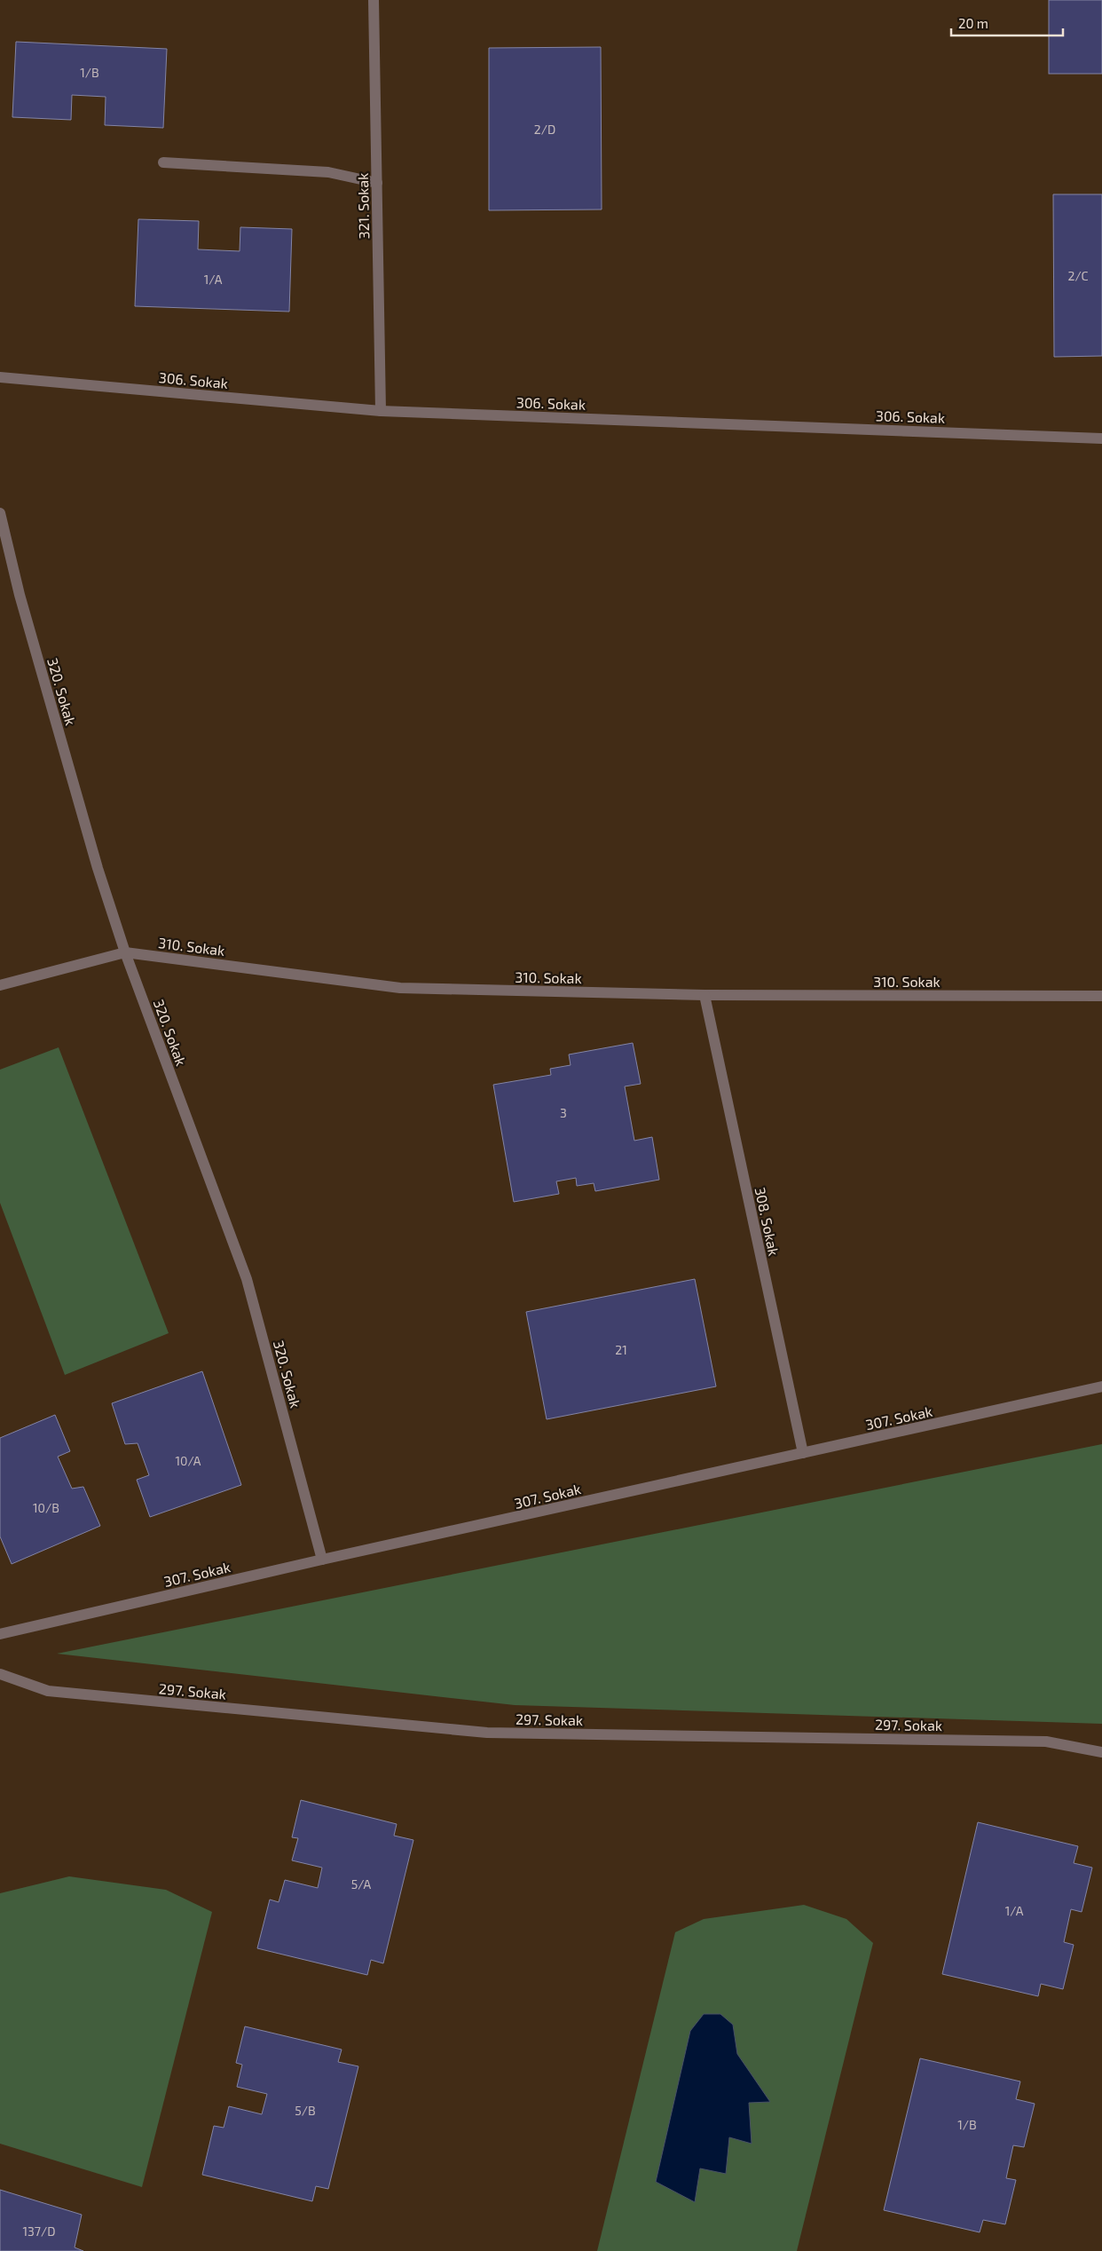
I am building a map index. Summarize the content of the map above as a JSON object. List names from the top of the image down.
{
  "streets": {
    "street": [
      "321. Sokak",
      "306. Sokak",
      "320. Sokak",
      "310. Sokak",
      "308. Sokak",
      "307. Sokak",
      "297. Sokak"
    ]
  },
  "crossings": [
    ["321. Sokak", "306. Sokak"],
    ["320. Sokak", "310. Sokak"],
    ["320. Sokak", "307. Sokak"],
    ["310. Sokak", "308. Sokak"],
    ["308. Sokak", "307. Sokak"]
  ],
  "house_numbers": [
    "1/B",
    "2/D",
    "2/C",
    "1/A",
    "3",
    "21",
    "10/A",
    "10/B",
    "5/A",
    "1/A",
    "5/B",
    "1/B",
    "137/D"
  ],
  "scale_bar": "20 m"
}
